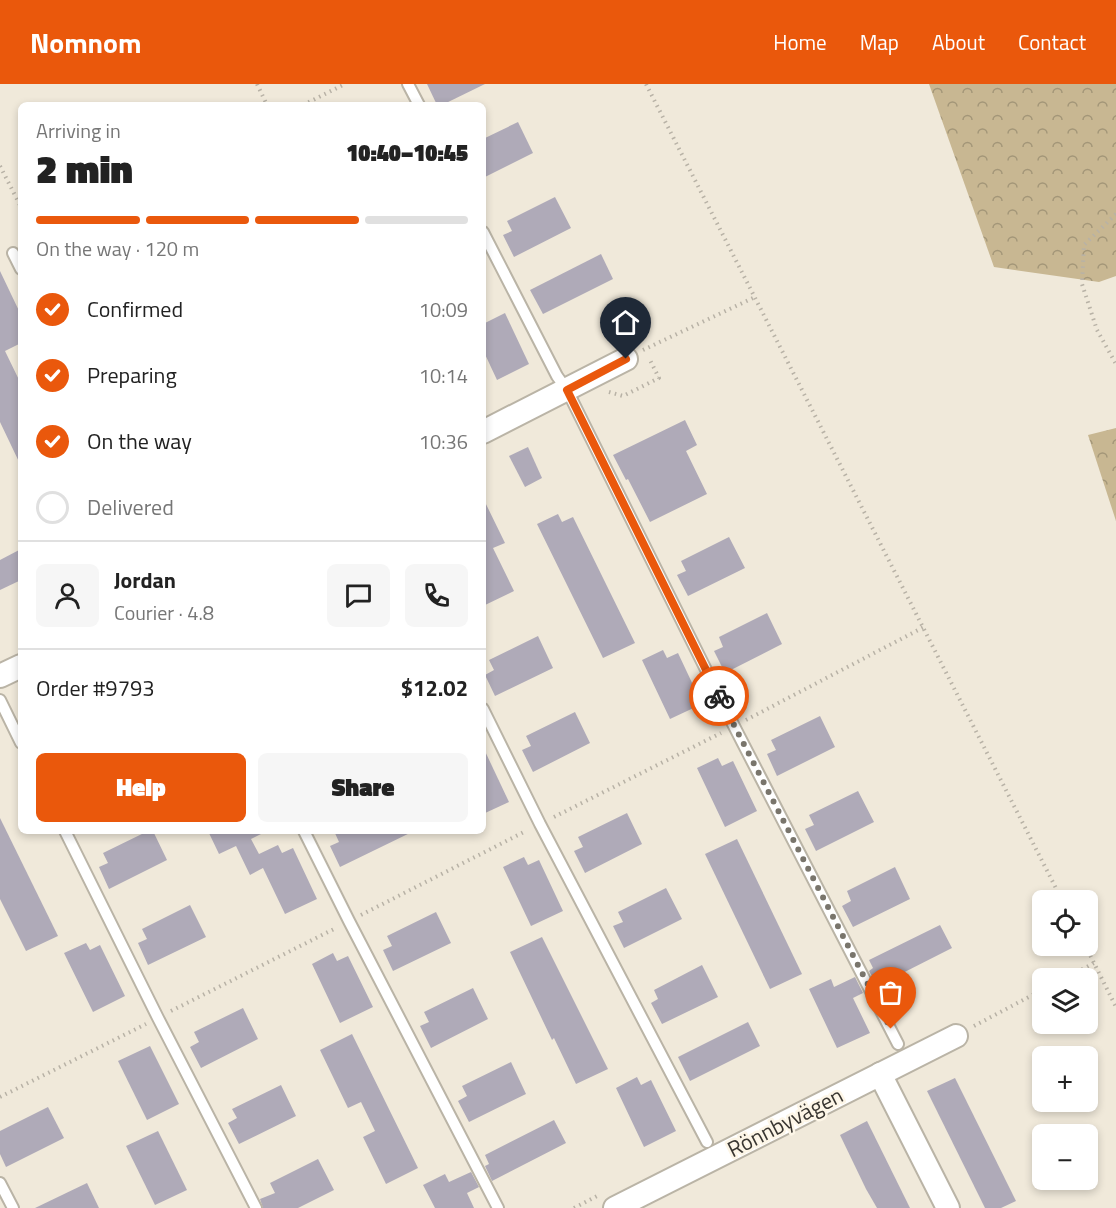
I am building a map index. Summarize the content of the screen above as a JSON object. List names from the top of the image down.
{
  "streets": {
    "street": ["Rönnbyvägen"]
  },
  "page": {
    "header": "Nomnom",
    "nav": [
      "Home",
      "Map",
      "About",
      "Contact"
    ],
    "heading": ["2 min", "Arriving in", "10:40–10:45"],
    "panel": [
      "Jordan",
      "Courier · 4.8",
      "Order #9793",
      "$12.02"
    ],
    "bar": "On the way · 120 m",
    "list": [
      ["Confirmed", "10:09"],
      ["Preparing", "10:14"],
      ["On the way", "10:36"],
      "Delivered"
    ],
    "buttons": ["Help", "Share"],
    "map_buttons": ["+", "−"]
  }
}
